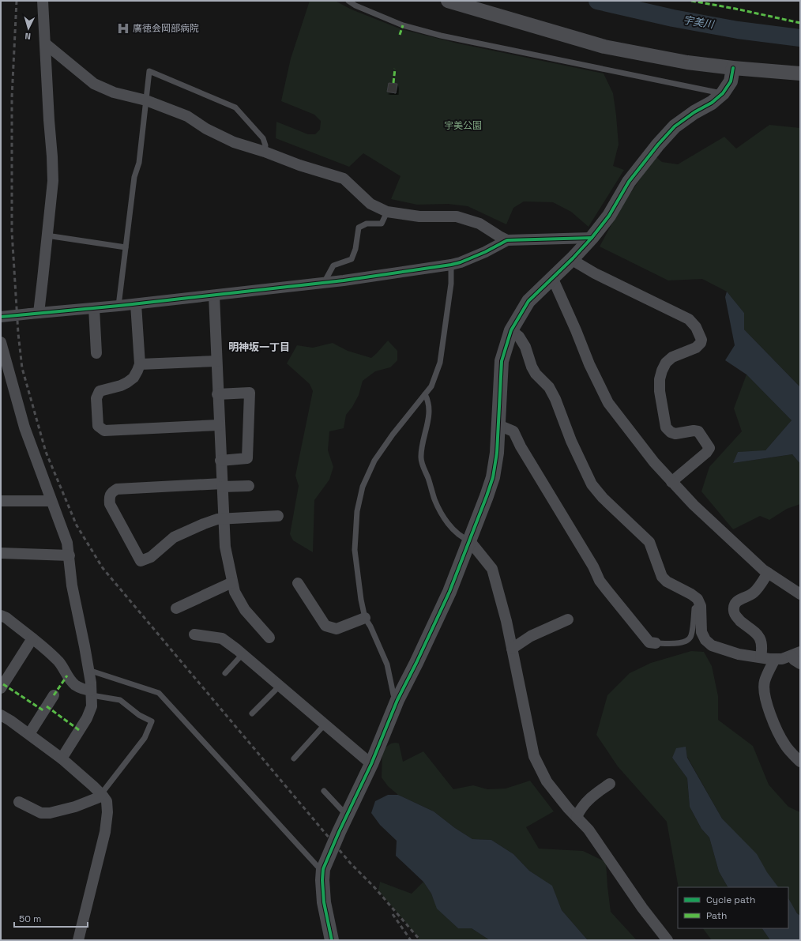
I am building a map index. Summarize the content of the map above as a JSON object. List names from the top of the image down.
{
  "districts": ["明神坂一丁目"],
  "water": ["宇美川"],
  "parks": ["宇美公園"],
  "places": {
    "hospital": ["廣徳会岡部病院"]
  },
  "legend": ["Cycle path", "Path"],
  "scale_bar": "50 m",
  "north": "bottom"
}
